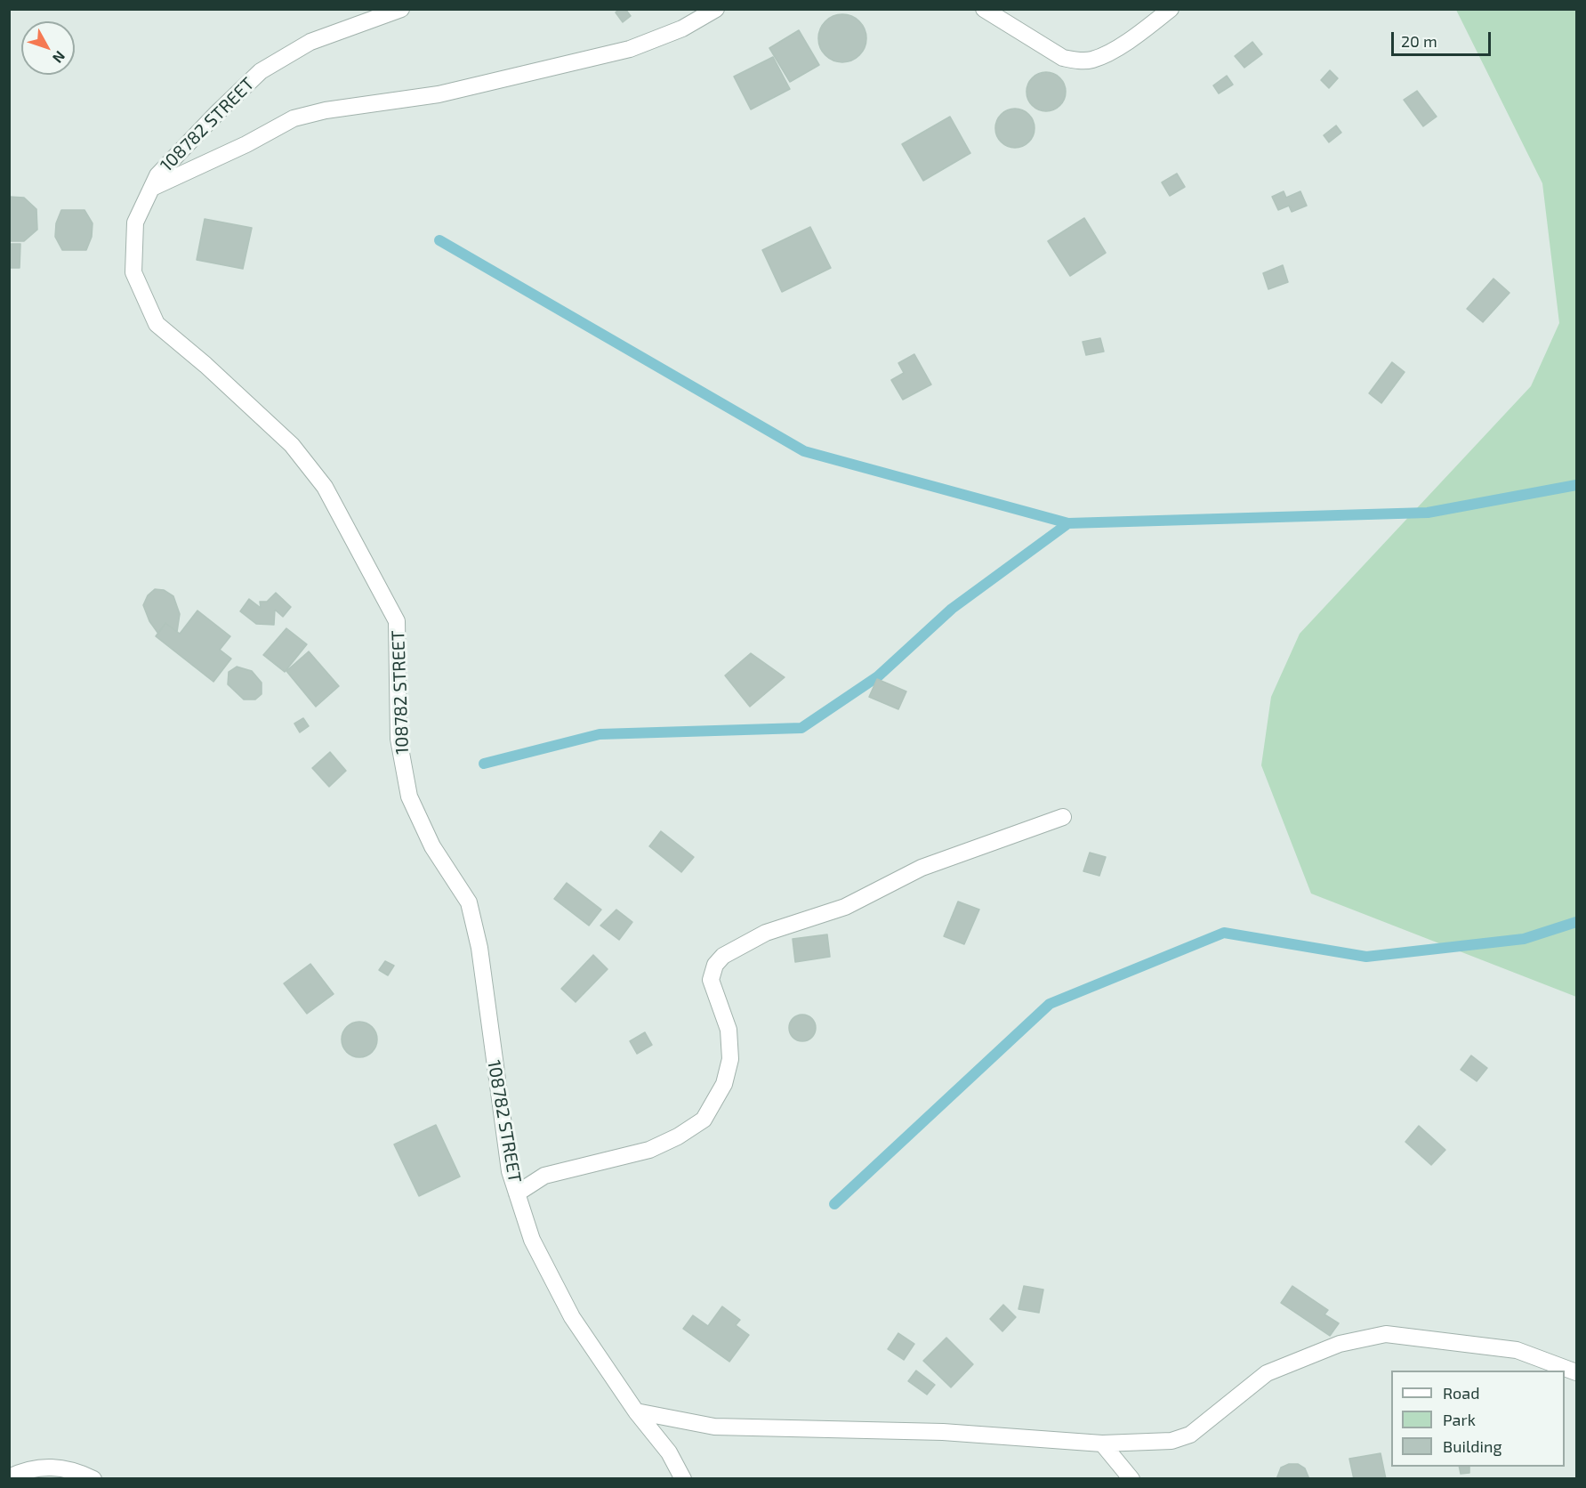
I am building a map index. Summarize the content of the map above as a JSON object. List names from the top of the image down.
{
  "streets": {
    "street": ["108782 STREET"]
  },
  "legend": ["Road", "Park", "Building"],
  "scale_bar": "20 m",
  "north": "bottom right"
}
